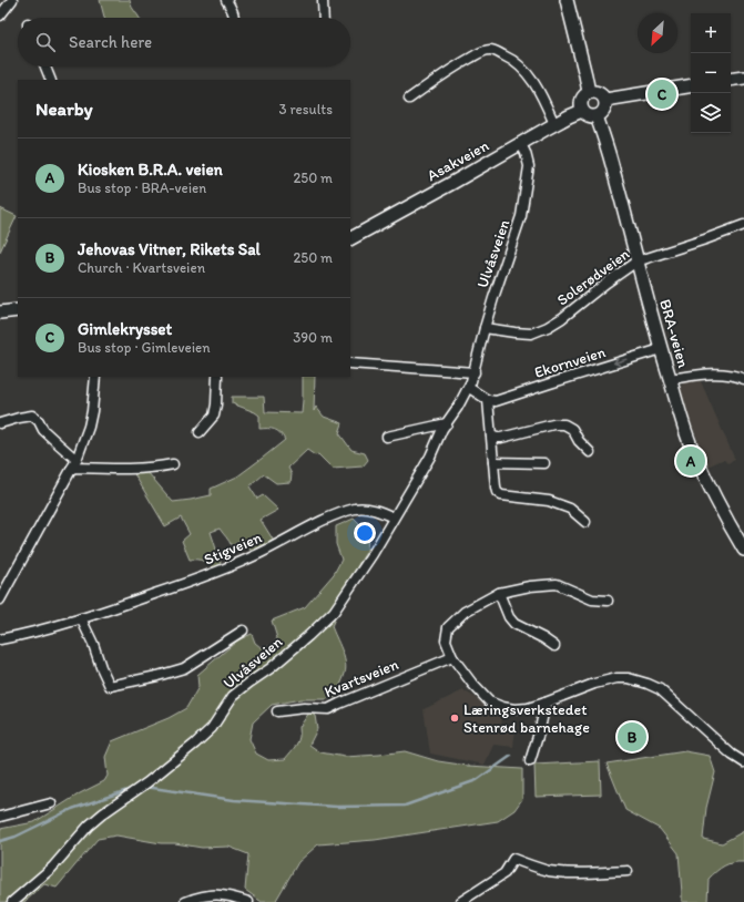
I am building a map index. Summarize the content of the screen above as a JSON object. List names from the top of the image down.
{
  "streets": {
    "main road": ["Asakveien", "BRA-veien"],
    "street": [
      "Ulvåsveien",
      "Solerødveien",
      "Ekornveien",
      "Stigveien",
      "Kvartsveien"
    ]
  },
  "crossings": [
    ["Asakveien", "Ulvåsveien"],
    ["Asakveien", "BRA-veien"],
    ["Ulvåsveien", "Solerødveien"],
    ["Ulvåsveien", "Stigveien"],
    ["Solerødveien", "BRA-veien"],
    ["BRA-veien", "Ekornveien"]
  ],
  "one_way": ["Ekornveien"],
  "places": ["Læringsverkstedet Stenrød barnehage"],
  "north": "bottom left",
  "page": {
    "map_buttons": ["+", "−"],
    "search": "Search here",
    "pins": ["C", "A", "B"],
    "heading": ["Nearby", "3 results"],
    "list": [
      {
        "mark": "A",
        "name": "Kiosken B.R.A. veien",
        "note": "Bus stop · BRA-veien",
        "value": "250 m"
      },
      {
        "mark": "B",
        "name": "Jehovas Vitner, Rikets Sal",
        "note": "Church · Kvartsveien",
        "value": "250 m"
      },
      {
        "mark": "C",
        "name": "Gimlekrysset",
        "note": "Bus stop · Gimleveien",
        "value": "390 m"
      }
    ]
  }
}
